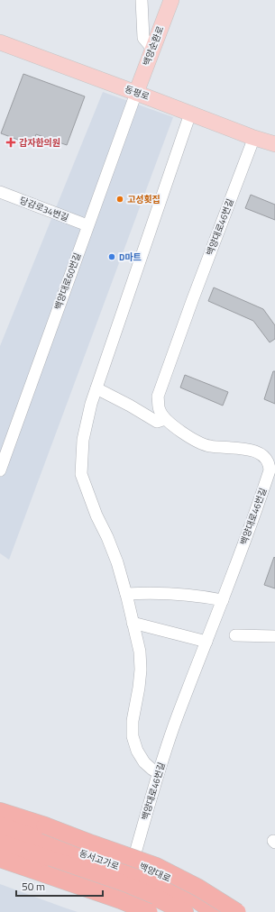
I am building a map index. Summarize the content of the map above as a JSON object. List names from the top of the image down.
{
  "streets": {
    "highway": ["동서고가로"],
    "main road": ["백양순환로", "동평로", "백양대로"],
    "street": ["당감로34번길", "백양대로46번길", "백양대로60번길"]
  },
  "crossings": [
    ["백양순환로", "동평로"],
    ["백양순환로", "백양대로60번길"],
    ["동평로", "백양대로46번길"],
    ["동평로", "백양대로60번길"],
    ["당감로34번길", "백양대로60번길"],
    ["백양대로46번길", "백양대로"]
  ],
  "places": {
    "health": ["갑자한의원"],
    "other": ["고성횟집", "D마트"]
  },
  "scale_bar": "50 m"
}
